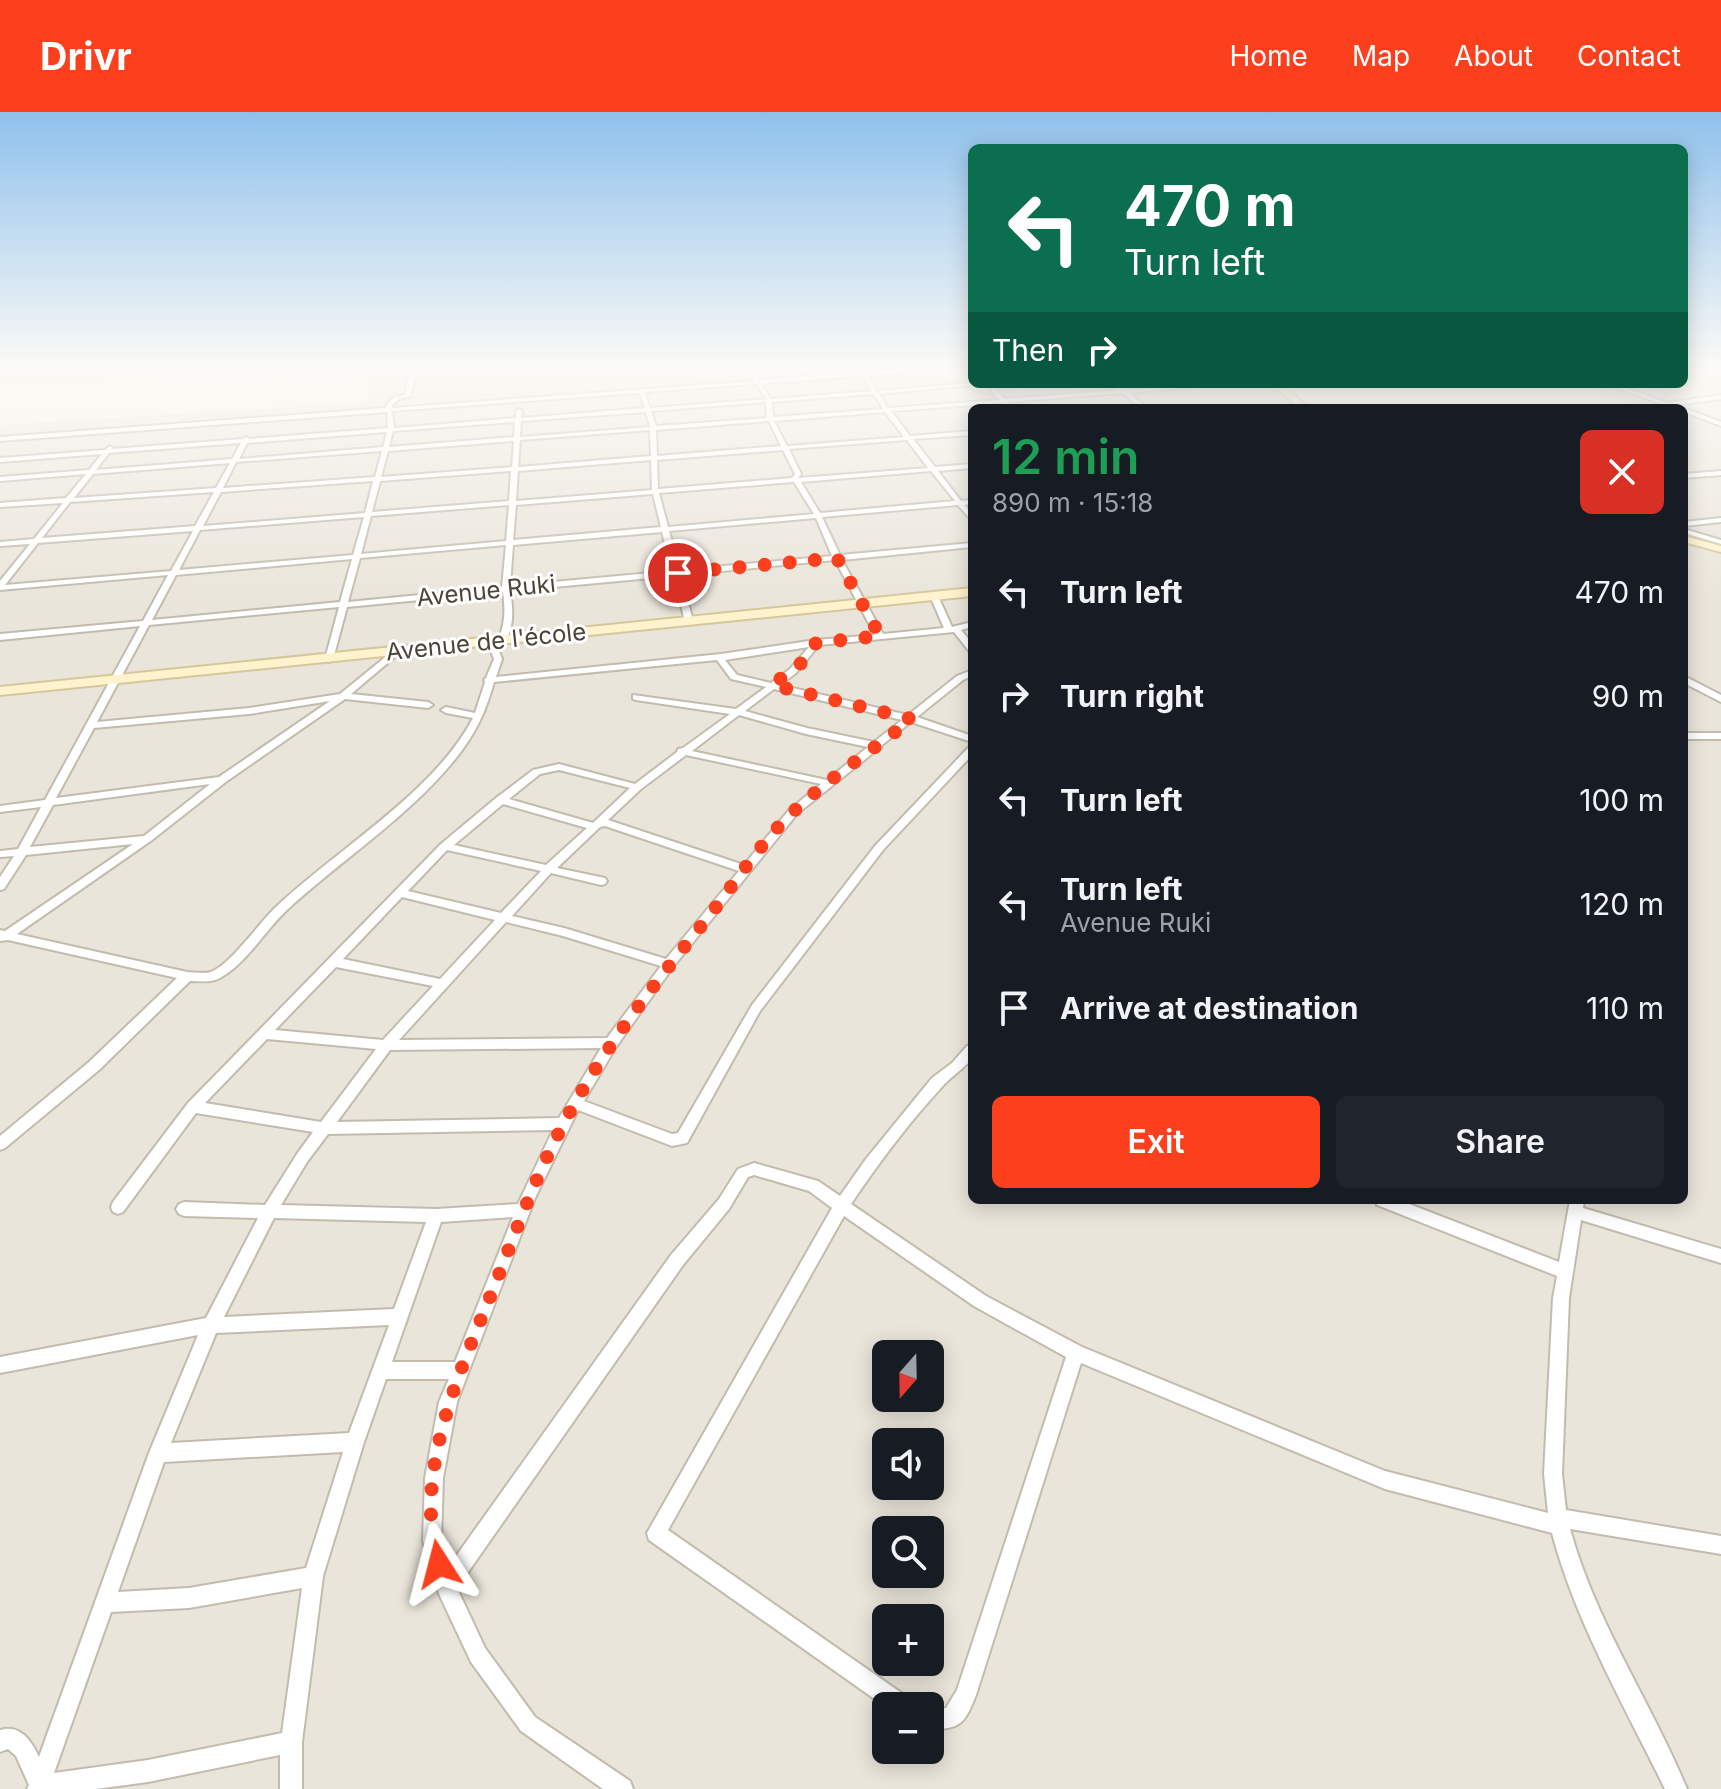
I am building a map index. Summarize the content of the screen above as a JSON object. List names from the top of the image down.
{
  "streets": {
    "street": ["Avenue Ruki", "Avenue de l'école"]
  },
  "north": "bottom",
  "page": {
    "header": "Drivr",
    "nav": [
      "Home",
      "Map",
      "About",
      "Contact"
    ],
    "turn": ["470 m", "Turn left"],
    "then": "Then",
    "heading": ["12 min", "890 m · 15:18"],
    "list": [
      {
        "name": "Turn left",
        "value": "470 m"
      },
      {
        "name": "Turn right",
        "value": "90 m"
      },
      {
        "name": "Turn left",
        "value": "100 m"
      },
      {
        "name": "Turn left",
        "note": "Avenue Ruki",
        "value": "120 m"
      },
      {
        "name": "Arrive at destination",
        "value": "110 m"
      }
    ],
    "buttons": ["Exit", "Share"],
    "map_buttons": ["+", "−"]
  }
}
